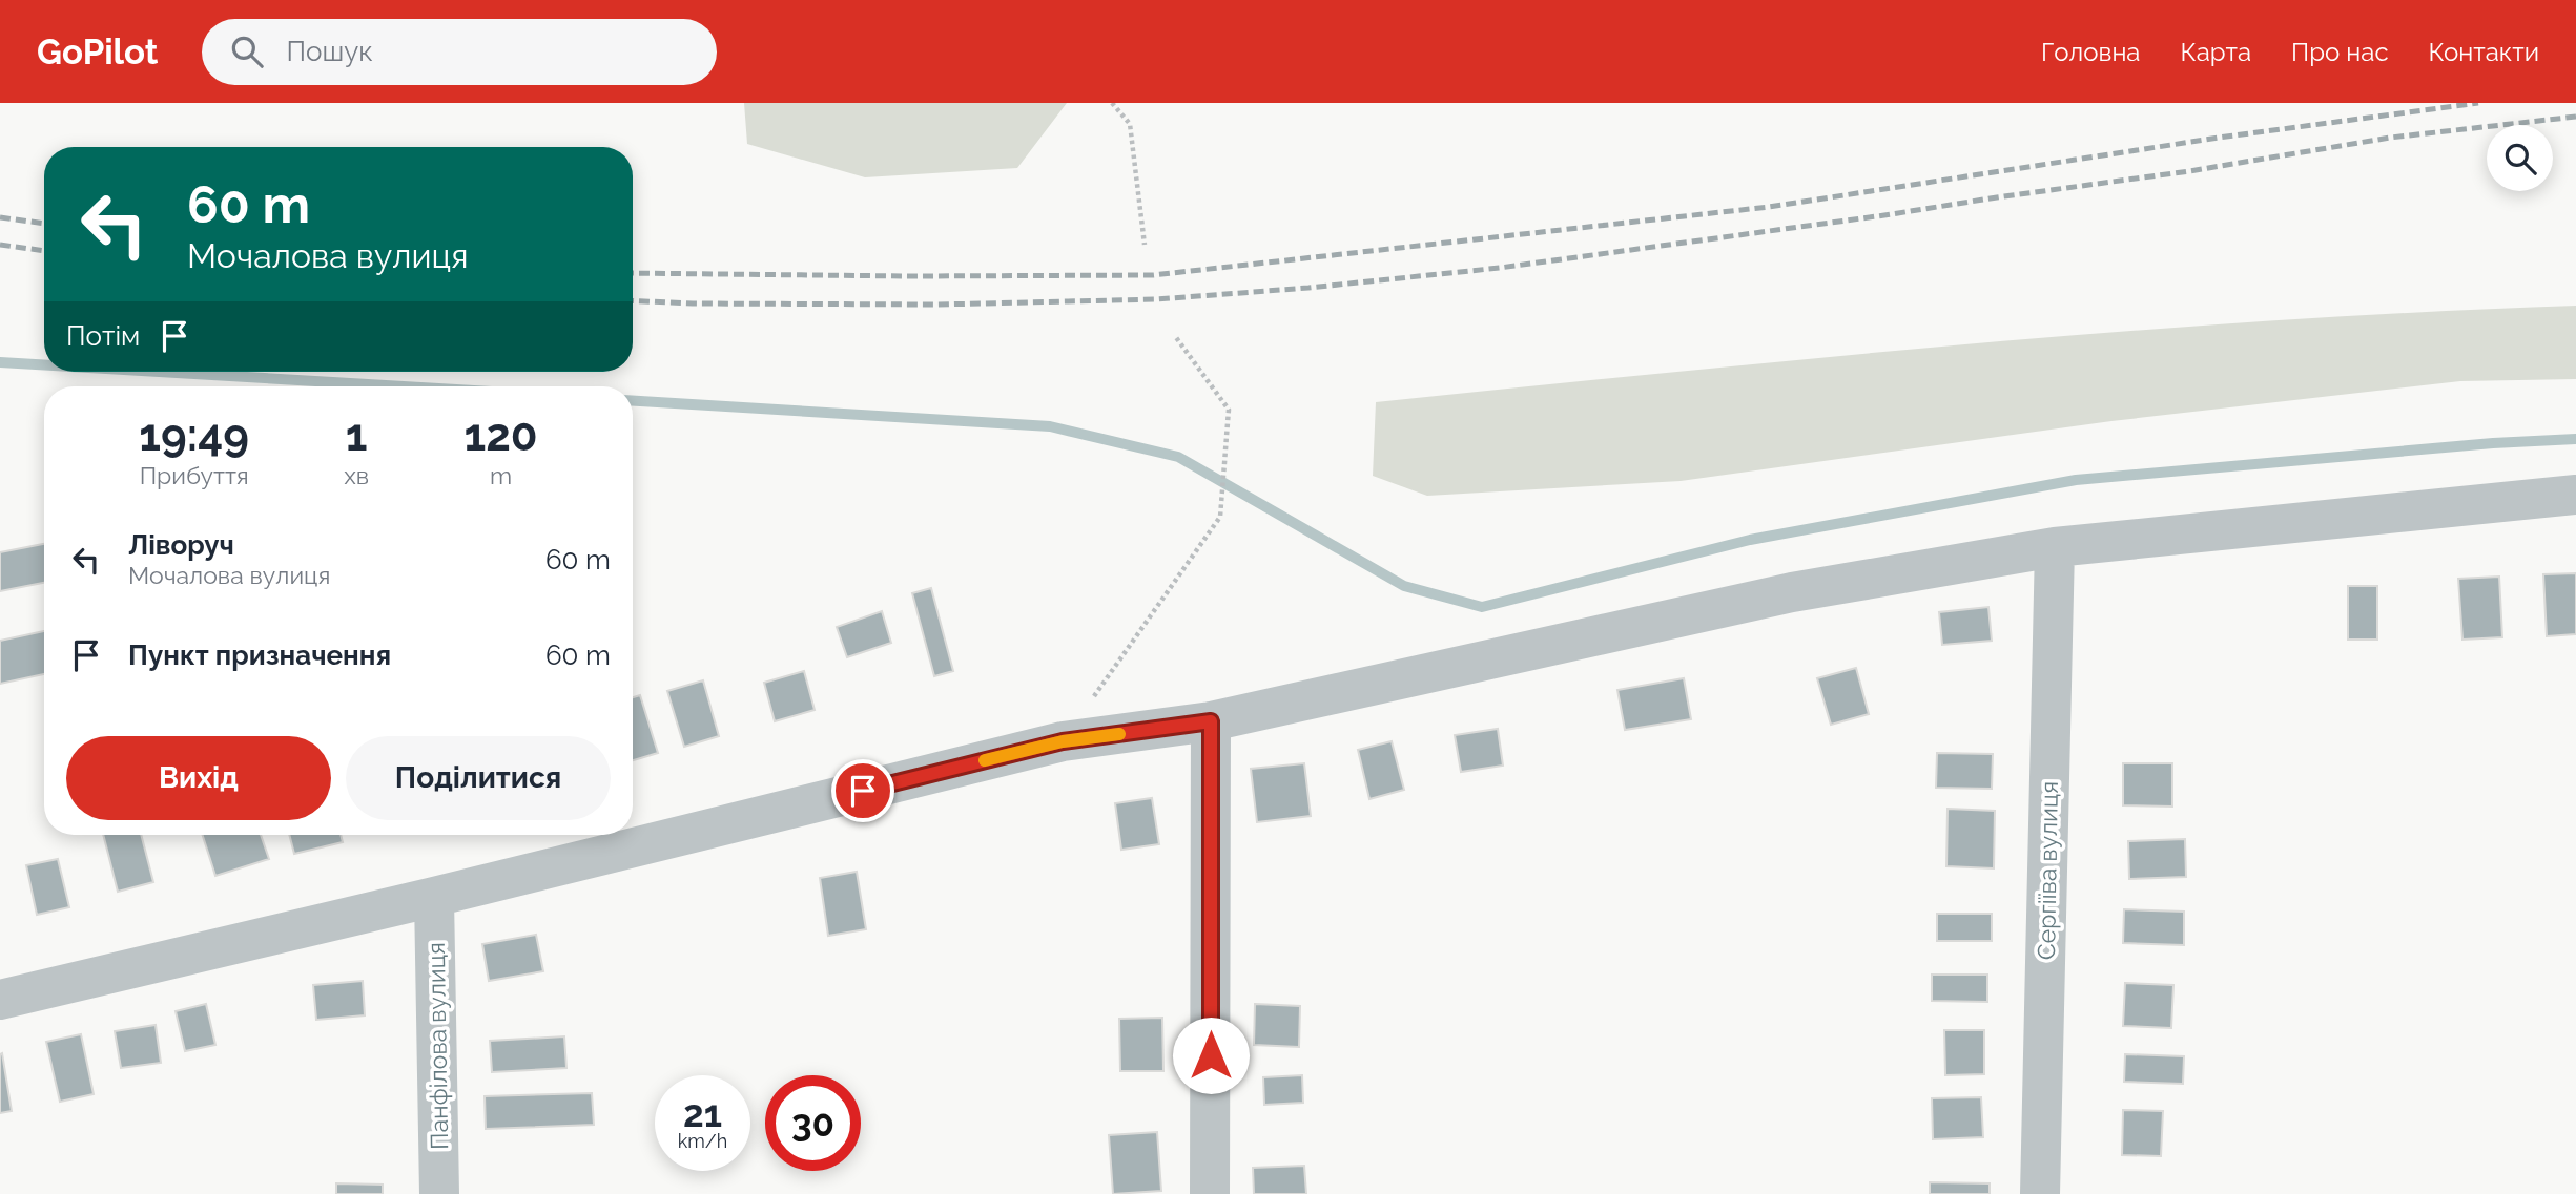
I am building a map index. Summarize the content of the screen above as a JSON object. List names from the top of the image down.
{
  "streets": {
    "street": ["Сергіїва вулиця", "Панфілова вулиця"]
  },
  "page": {
    "header": "GoPilot",
    "search": "Пошук",
    "nav": [
      "Головна",
      "Карта",
      "Про нас",
      "Контакти"
    ],
    "turn": ["60 m", "Мочалова вулиця"],
    "then": "Потім",
    "eta": [
      "19:49",
      "Прибуття",
      "1",
      "хв",
      "120",
      "m"
    ],
    "list": [
      {
        "name": "Ліворуч",
        "note": "Мочалова вулиця",
        "value": "60 m"
      },
      {
        "name": "Пункт призначення",
        "value": "60 m"
      }
    ],
    "buttons": ["Вихід", "Поділитися"],
    "speed": "21 km/h",
    "limit": "30"
  }
}
